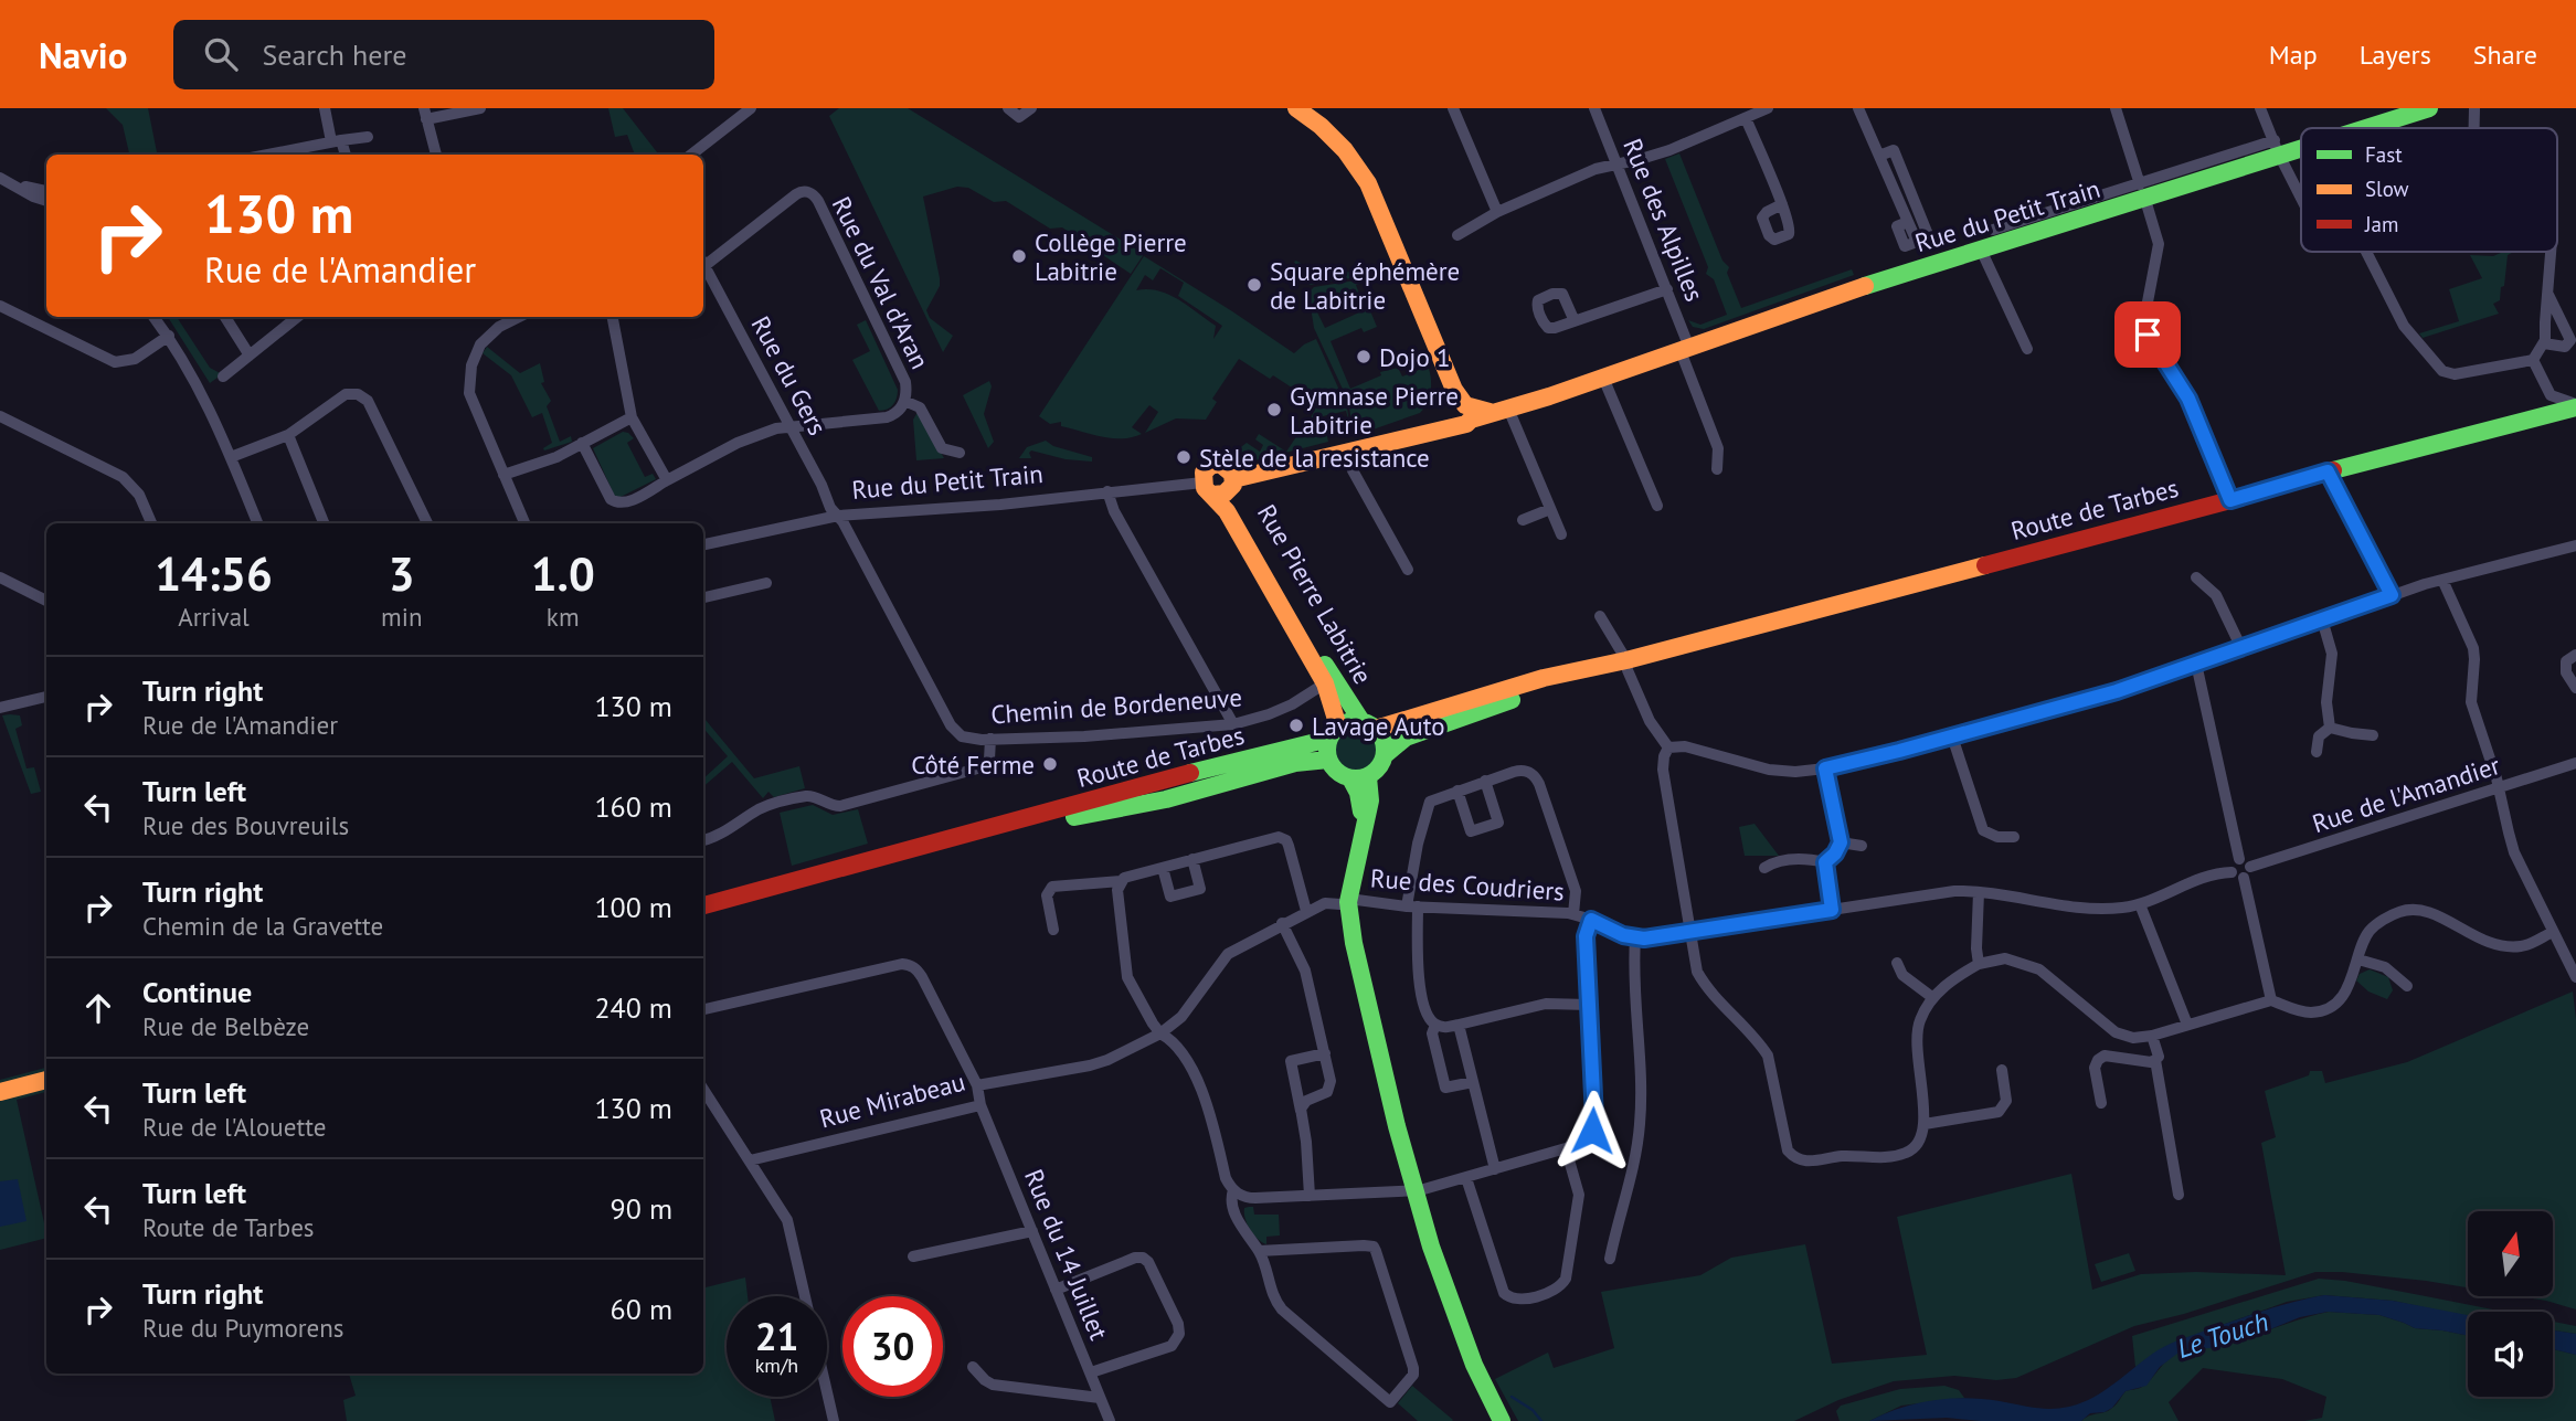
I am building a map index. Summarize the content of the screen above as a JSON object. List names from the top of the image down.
{
  "streets": {
    "main road": ["Rue du Petit Train", "Route de Tarbes", "Rue Pierre Labitrie"],
    "street": [
      "Rue des Alpilles",
      "Rue du Val d'Aran",
      "Rue du Gers",
      "Chemin de Bordeneuve",
      "Rue de l'Amandier",
      "Rue des Coudriers",
      "Rue Mirabeau",
      "Rue du 14 Juillet"
    ]
  },
  "crossings": [
    ["Rue du Petit Train", "Rue des Alpilles"],
    ["Rue du Petit Train", "Rue du Gers"],
    ["Rue du Petit Train", "Rue Pierre Labitrie"],
    ["Rue du Petit Train", "Chemin de Bordeneuve"],
    ["Rue du Val d'Aran", "Rue du Gers"],
    ["Rue du Gers", "Chemin de Bordeneuve"],
    ["Route de Tarbes", "Rue Pierre Labitrie"],
    ["Rue Pierre Labitrie", "Chemin de Bordeneuve"],
    ["Rue des Coudriers", "Rue Mirabeau"],
    ["Rue Mirabeau", "Rue du 14 Juillet"]
  ],
  "water": ["Le Touch"],
  "places": [
    "Collège Pierre Labitrie",
    "Square éphémère de Labitrie",
    "Dojo 1",
    "Gymnase Pierre Labitrie",
    "Stèle de la resistance",
    "Lavage Auto",
    "Côté Ferme"
  ],
  "legend": ["Fast", "Slow", "Jam"],
  "north": "top",
  "page": {
    "header": "Navio",
    "search": "Search here",
    "nav": ["Map", "Layers", "Share"],
    "turn": ["130 m", "Rue de l'Amandier"],
    "eta": [
      "14:56",
      "Arrival",
      "3",
      "min",
      "1.0",
      "km"
    ],
    "list": [
      {
        "name": "Turn right",
        "note": "Rue de l'Amandier",
        "value": "130 m"
      },
      {
        "name": "Turn left",
        "note": "Rue des Bouvreuils",
        "value": "160 m"
      },
      {
        "name": "Turn right",
        "note": "Chemin de la Gravette",
        "value": "100 m"
      },
      {
        "name": "Continue",
        "note": "Rue de Belbèze",
        "value": "240 m"
      },
      {
        "name": "Turn left",
        "note": "Rue de l'Alouette",
        "value": "130 m"
      },
      {
        "name": "Turn left",
        "note": "Route de Tarbes",
        "value": "90 m"
      },
      {
        "name": "Turn right",
        "note": "Rue du Puymorens",
        "value": "60 m"
      }
    ],
    "speed": "21 km/h",
    "limit": "30"
  }
}
